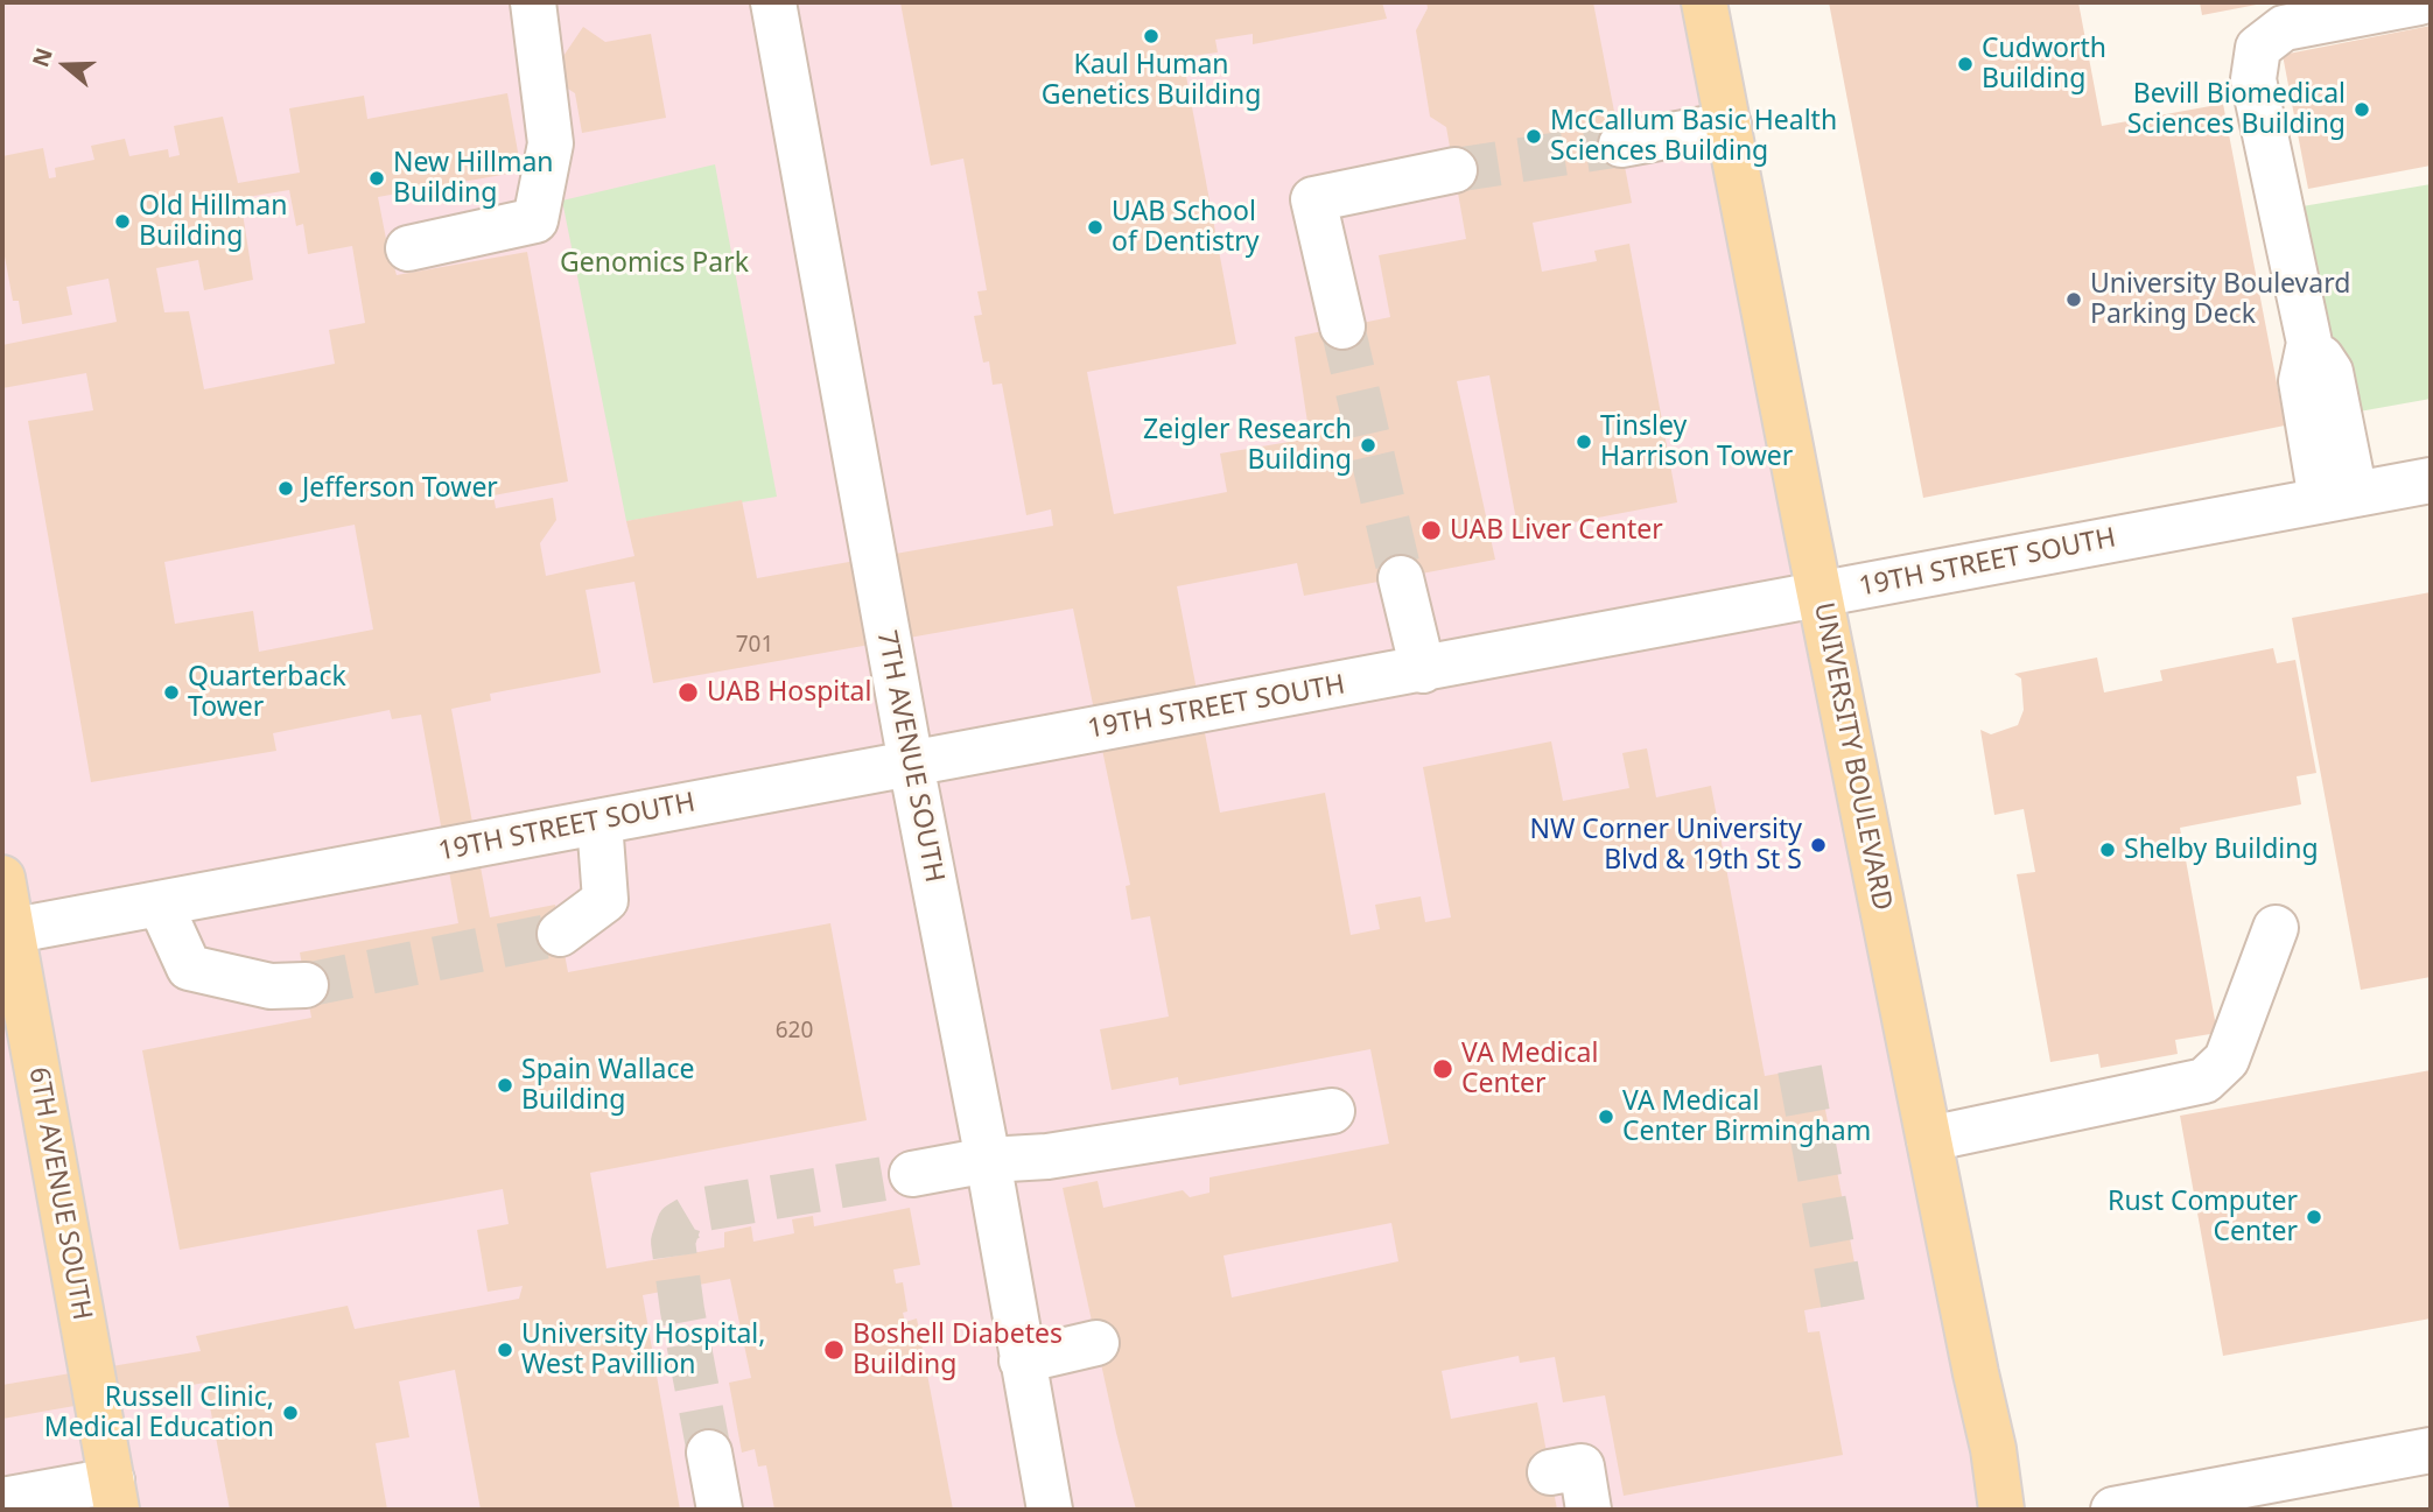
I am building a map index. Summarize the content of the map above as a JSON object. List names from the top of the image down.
{
  "streets": {
    "main road": ["UNIVERSITY BOULEVARD", "6TH AVENUE SOUTH"],
    "street": ["19TH STREET SOUTH", "7TH AVENUE SOUTH"]
  },
  "crossings": [
    ["19TH STREET SOUTH", "7TH AVENUE SOUTH"],
    ["19TH STREET SOUTH", "UNIVERSITY BOULEVARD"],
    ["19TH STREET SOUTH", "6TH AVENUE SOUTH"]
  ],
  "parks": ["Genomics Park"],
  "places": [
    "Kaul Human Genetics Building",
    "Cudworth Building",
    "Bevill Biomedical Sciences Building",
    "McCallum Basic Health Sciences Building",
    "New Hillman Building",
    "Old Hillman Building",
    "UAB School of Dentistry",
    "University Boulevard Parking Deck",
    "Tinsley Harrison Tower",
    "Zeigler Research Building",
    "Jefferson Tower",
    "UAB Liver Center",
    "Quarterback Tower",
    "UAB Hospital",
    "NW Corner University Blvd & 19th St S",
    "Shelby Building",
    "VA Medical Center",
    "Spain Wallace Building",
    "VA Medical Center Birmingham",
    "Rust Computer Center",
    "University Hospital, West Pavillion",
    "Boshell Diabetes Building",
    "Russell Clinic, Medical Education"
  ],
  "house_numbers": ["701", "620"],
  "north": "left"
}
